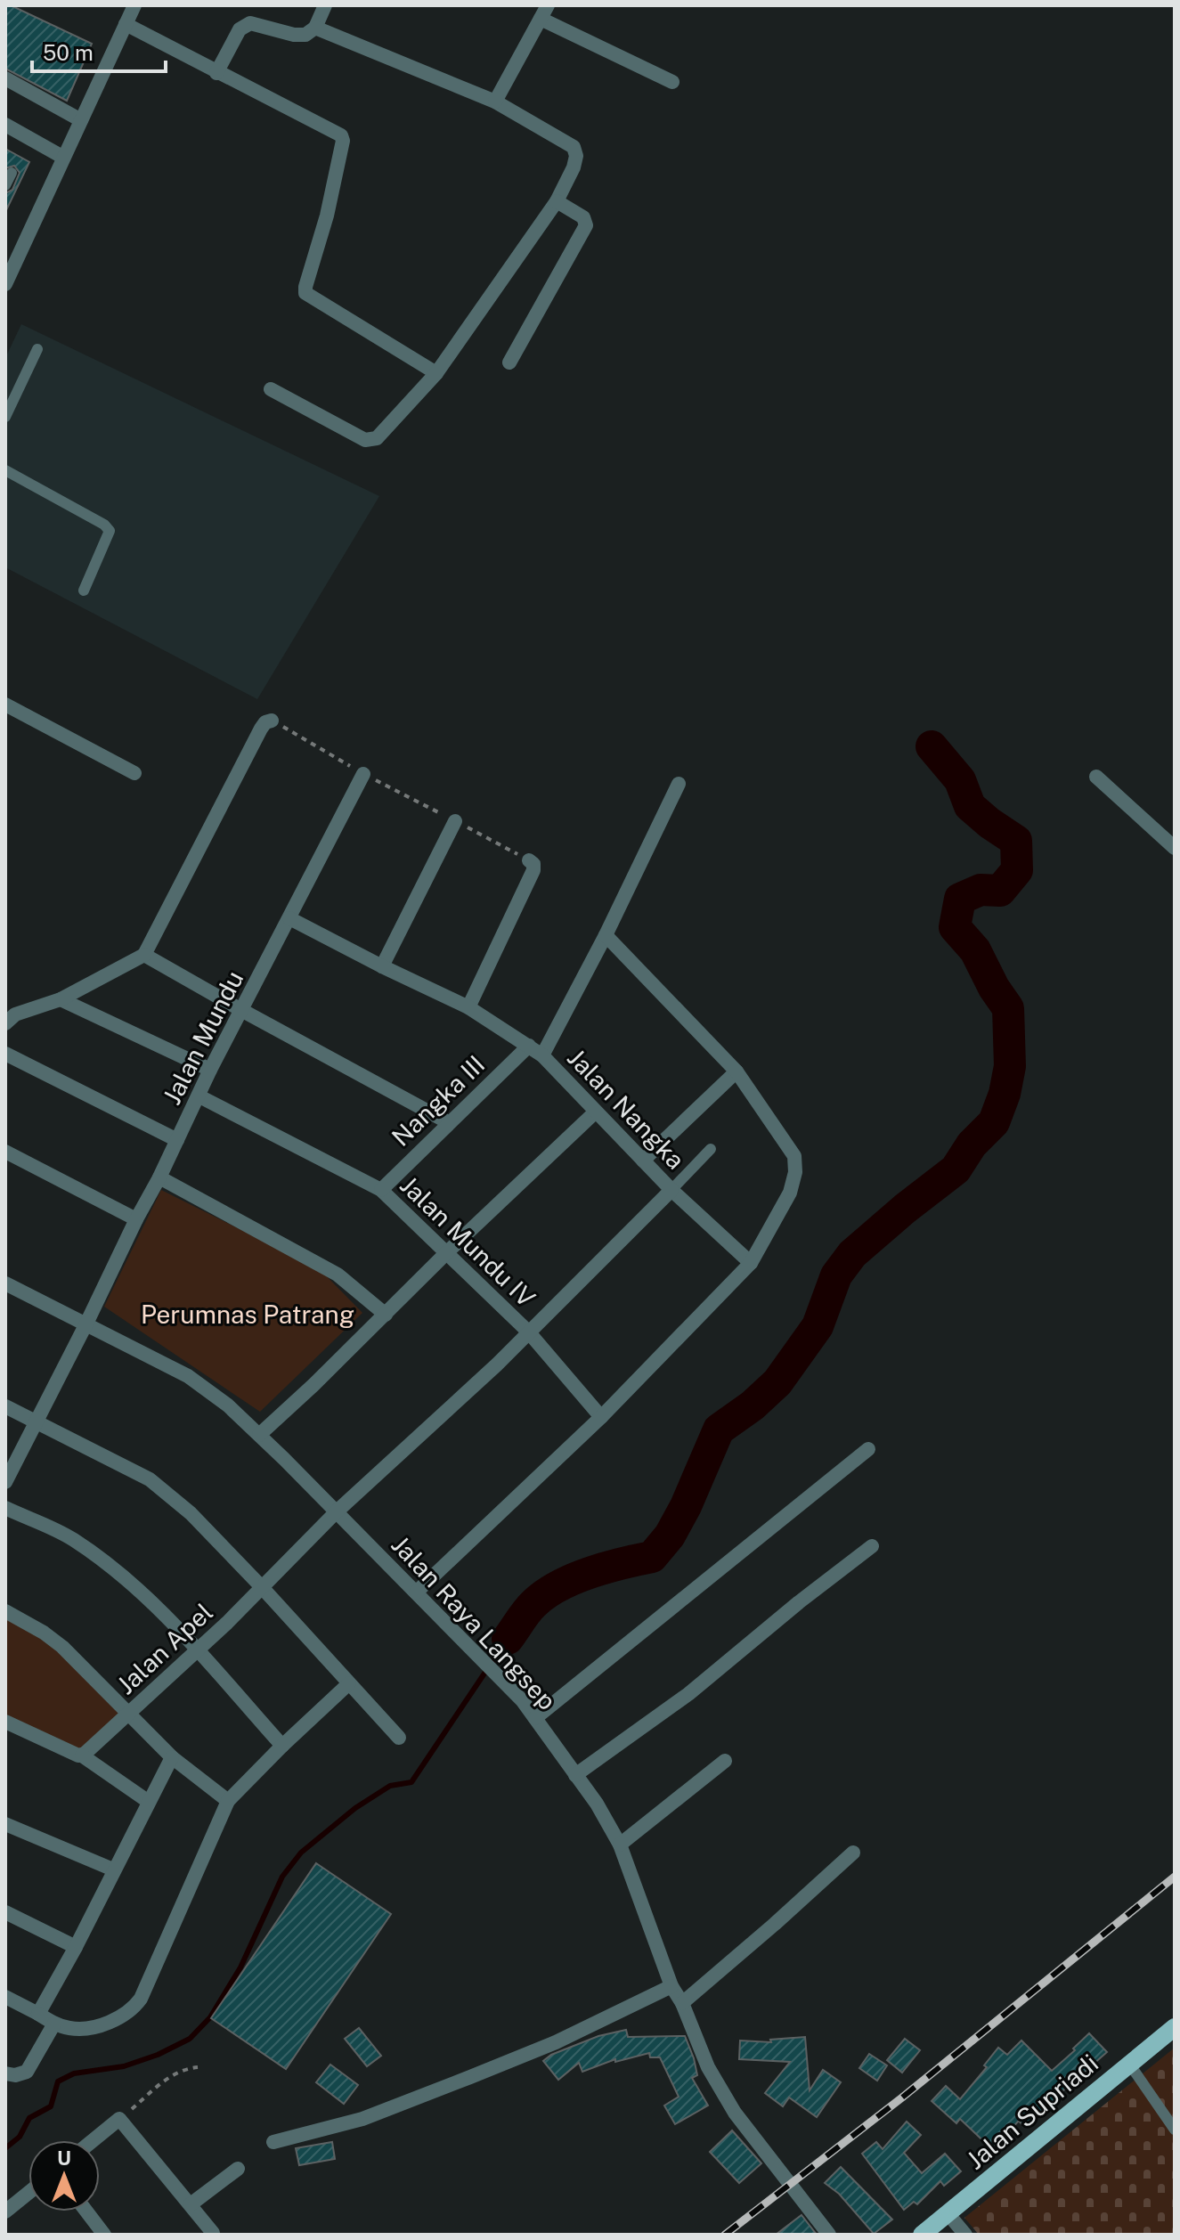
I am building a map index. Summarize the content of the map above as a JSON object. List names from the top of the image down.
{
  "streets": {
    "main road": ["Jalan Supriadi"],
    "street": [
      "Jalan Mundu",
      "Nangka III",
      "Jalan Nangka",
      "Jalan Mundu IV",
      "Jalan Raya Langsep",
      "Jalan Apel"
    ]
  },
  "crossings": [
    ["Jalan Mundu", "Jalan Nangka"],
    ["Jalan Mundu", "Jalan Mundu IV"],
    ["Jalan Mundu", "Jalan Raya Langsep"],
    ["Nangka III", "Jalan Nangka"],
    ["Nangka III", "Jalan Mundu IV"],
    ["Jalan Nangka", "Jalan Mundu IV"],
    ["Jalan Nangka", "Jalan Raya Langsep"],
    ["Jalan Nangka", "Jalan Apel"],
    ["Jalan Raya Langsep", "Jalan Apel"]
  ],
  "parks": ["Perumnas Patrang"],
  "scale_bar": "50 m",
  "north": "top"
}
